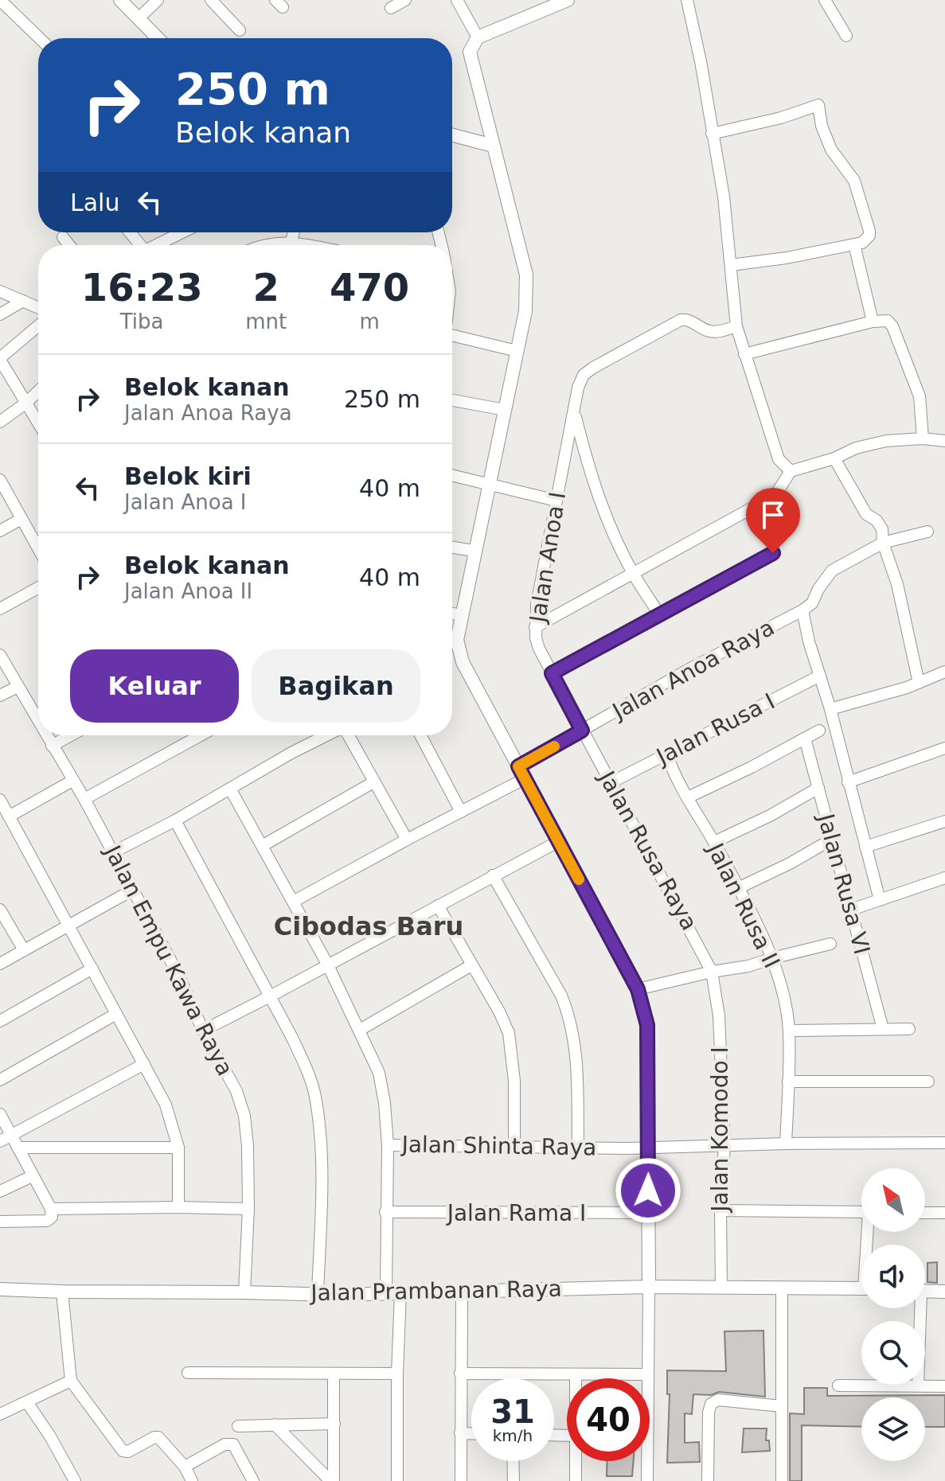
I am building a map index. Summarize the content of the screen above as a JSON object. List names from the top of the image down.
{
  "streets": {
    "street": [
      "Jalan Anoa I",
      "Jalan Anoa Raya",
      "Jalan Rusa I",
      "Jalan Rusa Raya",
      "Jalan Rusa VI",
      "Jalan Rusa II",
      "Jalan Empu Kawa Raya",
      "Jalan Komodo I",
      "Jalan Shinta Raya",
      "Jalan Rama I",
      "Jalan Prambanan Raya"
    ]
  },
  "crossings": [
    ["Jalan Anoa I", "Jalan Anoa Raya"],
    ["Jalan Anoa I", "Jalan Rusa Raya"],
    ["Jalan Anoa Raya", "Jalan Rusa Raya"],
    ["Jalan Rusa I", "Jalan Rusa Raya"],
    ["Jalan Rusa I", "Jalan Rusa II"],
    ["Jalan Rusa Raya", "Jalan Komodo I"],
    ["Jalan Rusa II", "Jalan Shinta Raya"],
    ["Jalan Empu Kawa Raya", "Jalan Prambanan Raya"],
    ["Jalan Komodo I", "Jalan Shinta Raya"],
    ["Jalan Komodo I", "Jalan Prambanan Raya"]
  ],
  "districts": ["Cibodas Baru"],
  "north": "top left",
  "page": {
    "turn": ["250 m", "Belok kanan"],
    "then": "Lalu",
    "eta": [
      "16:23",
      "Tiba",
      "2",
      "mnt",
      "470",
      "m"
    ],
    "list": [
      {
        "name": "Belok kanan",
        "note": "Jalan Anoa Raya",
        "value": "250 m"
      },
      {
        "name": "Belok kiri",
        "note": "Jalan Anoa I",
        "value": "40 m"
      },
      {
        "name": "Belok kanan",
        "note": "Jalan Anoa II",
        "value": "40 m"
      }
    ],
    "buttons": ["Keluar", "Bagikan"],
    "speed": "31 km/h",
    "limit": "40"
  }
}
